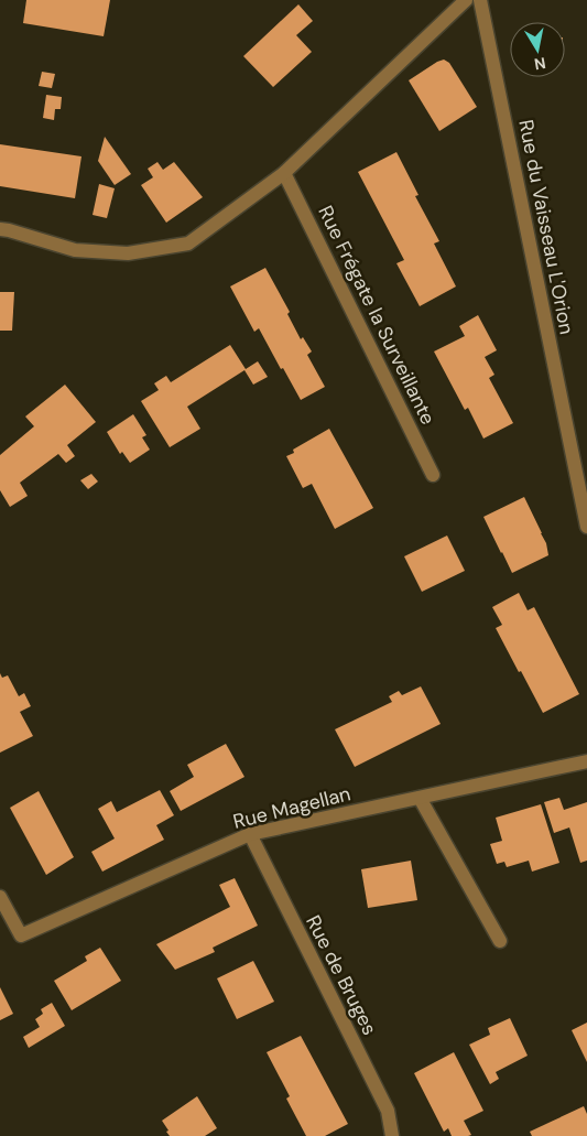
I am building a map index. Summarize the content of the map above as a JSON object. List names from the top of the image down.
{
  "streets": {
    "street": [
      "Rue du Vaisseau L'Orion",
      "Rue Frégate la Surveillante",
      "Rue Magellan",
      "Rue de Bruges"
    ]
  },
  "crossings": [
    ["Rue Magellan", "Rue de Bruges"]
  ],
  "north": "bottom"
}
